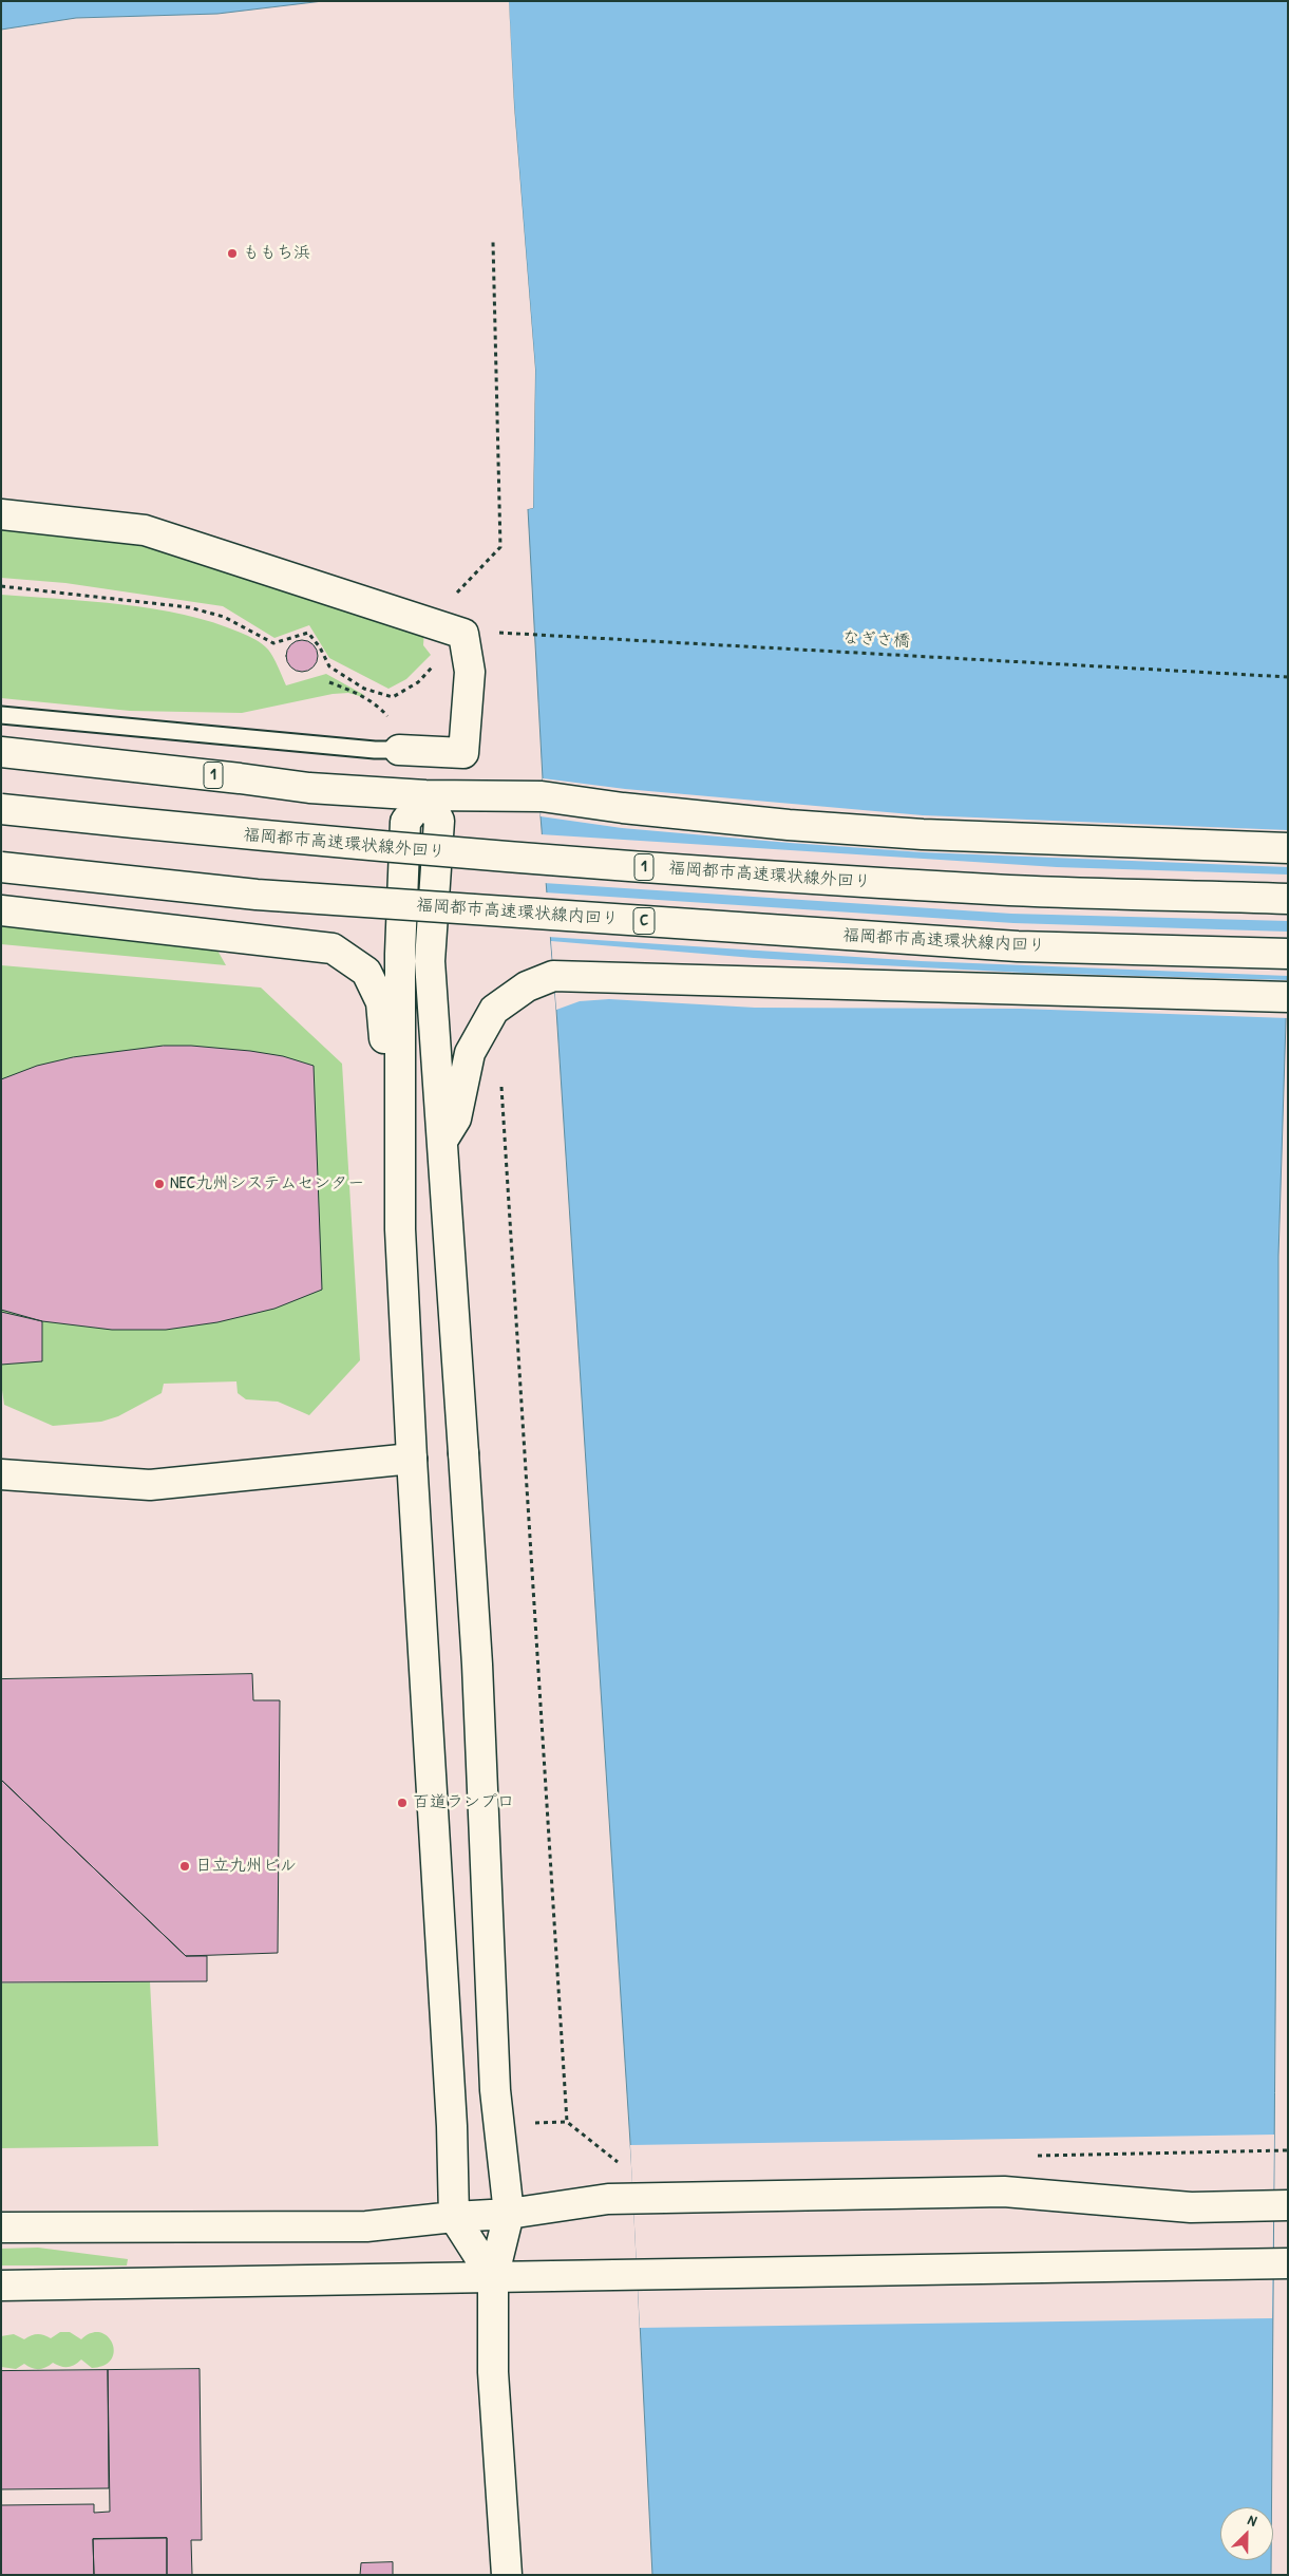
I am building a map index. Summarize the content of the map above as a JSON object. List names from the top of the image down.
{
  "streets": {
    "main road": [
      "1",
      "福岡都市高速環状線外回り",
      "福岡都市高速環状線内回り",
      "C"
    ],
    "path": ["なぎさ橋"]
  },
  "places": [
    "ももち浜",
    "NEC九州システムセンター",
    "百道ランプ口",
    "日立九州ビル"
  ],
  "north": "top right"
}
